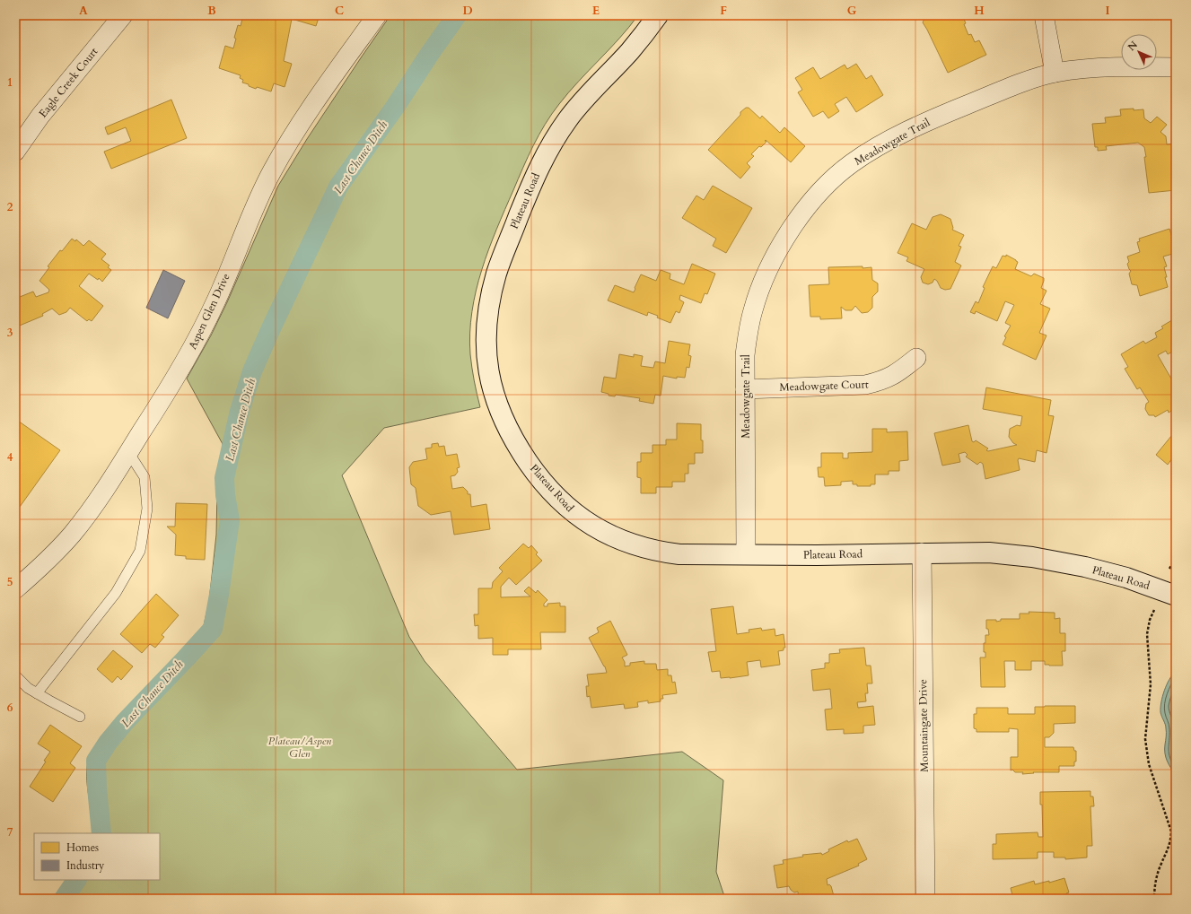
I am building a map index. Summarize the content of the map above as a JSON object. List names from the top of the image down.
{
  "streets": {
    "street": [
      "Eagle Creek Court",
      "Meadowgate Trail",
      "Plateau Road",
      "Aspen Glen Drive",
      "Meadowgate Court",
      "Mountaingate Drive"
    ]
  },
  "crossings": [
    ["Meadowgate Trail", "Plateau Road"],
    ["Meadowgate Trail", "Meadowgate Court"],
    ["Plateau Road", "Mountaingate Drive"]
  ],
  "water": ["Last Chance Ditch"],
  "parks": ["Plateau/Aspen Glen"],
  "legend": ["Homes", "Industry"],
  "north": "top left",
  "grid": {
    "columns": [
      "A",
      "B",
      "C",
      "D",
      "E",
      "F",
      "G",
      "H",
      "I"
    ],
    "rows": [
      "1",
      "2",
      "3",
      "4",
      "5",
      "6",
      "7"
    ]
  }
}
